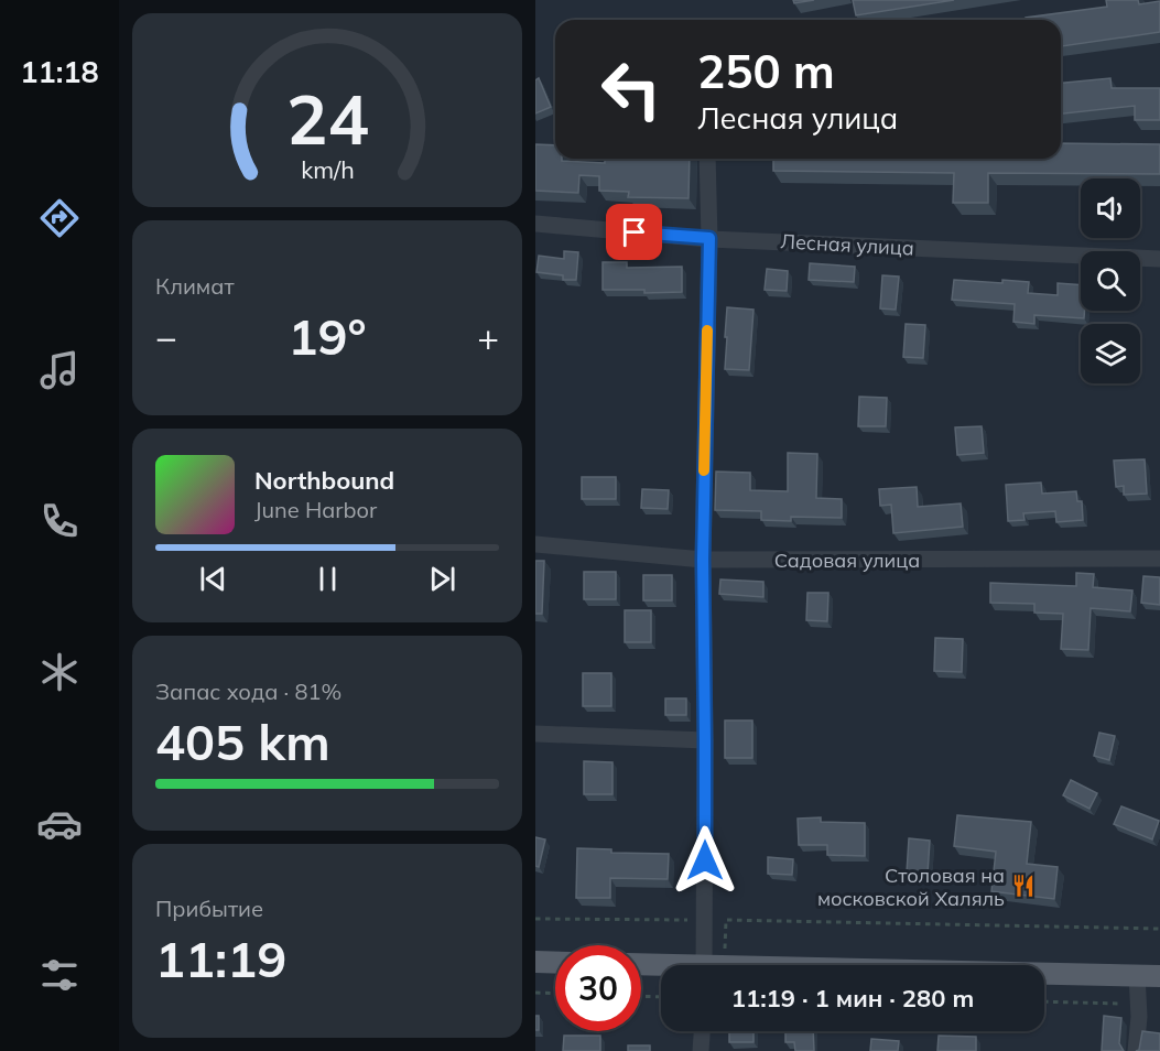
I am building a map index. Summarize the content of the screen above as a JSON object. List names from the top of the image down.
{
  "streets": {
    "street": ["Лесная улица", "Садовая улица"]
  },
  "places": {
    "restaurant": ["Столовая на московской Халяль"]
  },
  "page": {
    "tabs": "11:18",
    "turn": ["250 m", "Лесная улица"],
    "tile": [
      "Климат",
      ["Запас хода · 81%", "405 km"],
      ["Прибытие", "11:19"]
    ],
    "heat": ["−", "19°", "+"],
    "song": ["Northbound", "June Harbor"],
    "limit": "30",
    "trip": "11:19 · 1 мин · 280 m",
    "gauge": ["24", "km/h"]
  }
}
